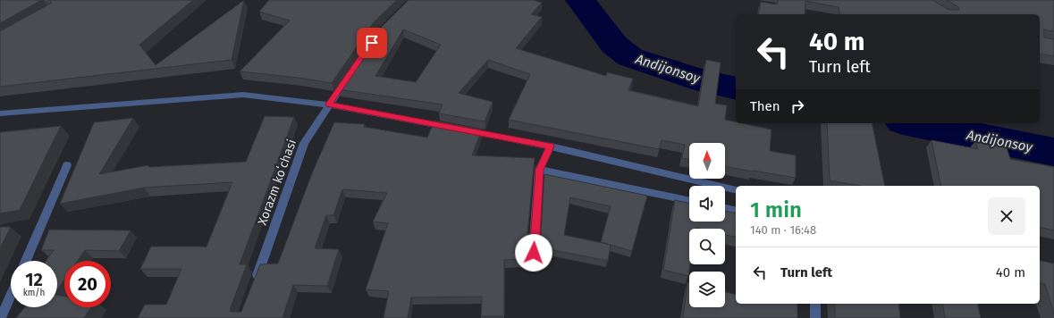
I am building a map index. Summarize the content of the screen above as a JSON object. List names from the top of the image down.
{
  "streets": {
    "street": ["Xorazm koʻchasi"]
  },
  "water": ["Andijonsoy"],
  "north": "top",
  "page": {
    "turn": ["40 m", "Turn left"],
    "then": "Then",
    "heading": ["1 min", "140 m · 16:48"],
    "list": [
      {
        "name": "Turn left",
        "value": "40 m"
      }
    ],
    "speed": "12 km/h",
    "limit": "20"
  }
}
